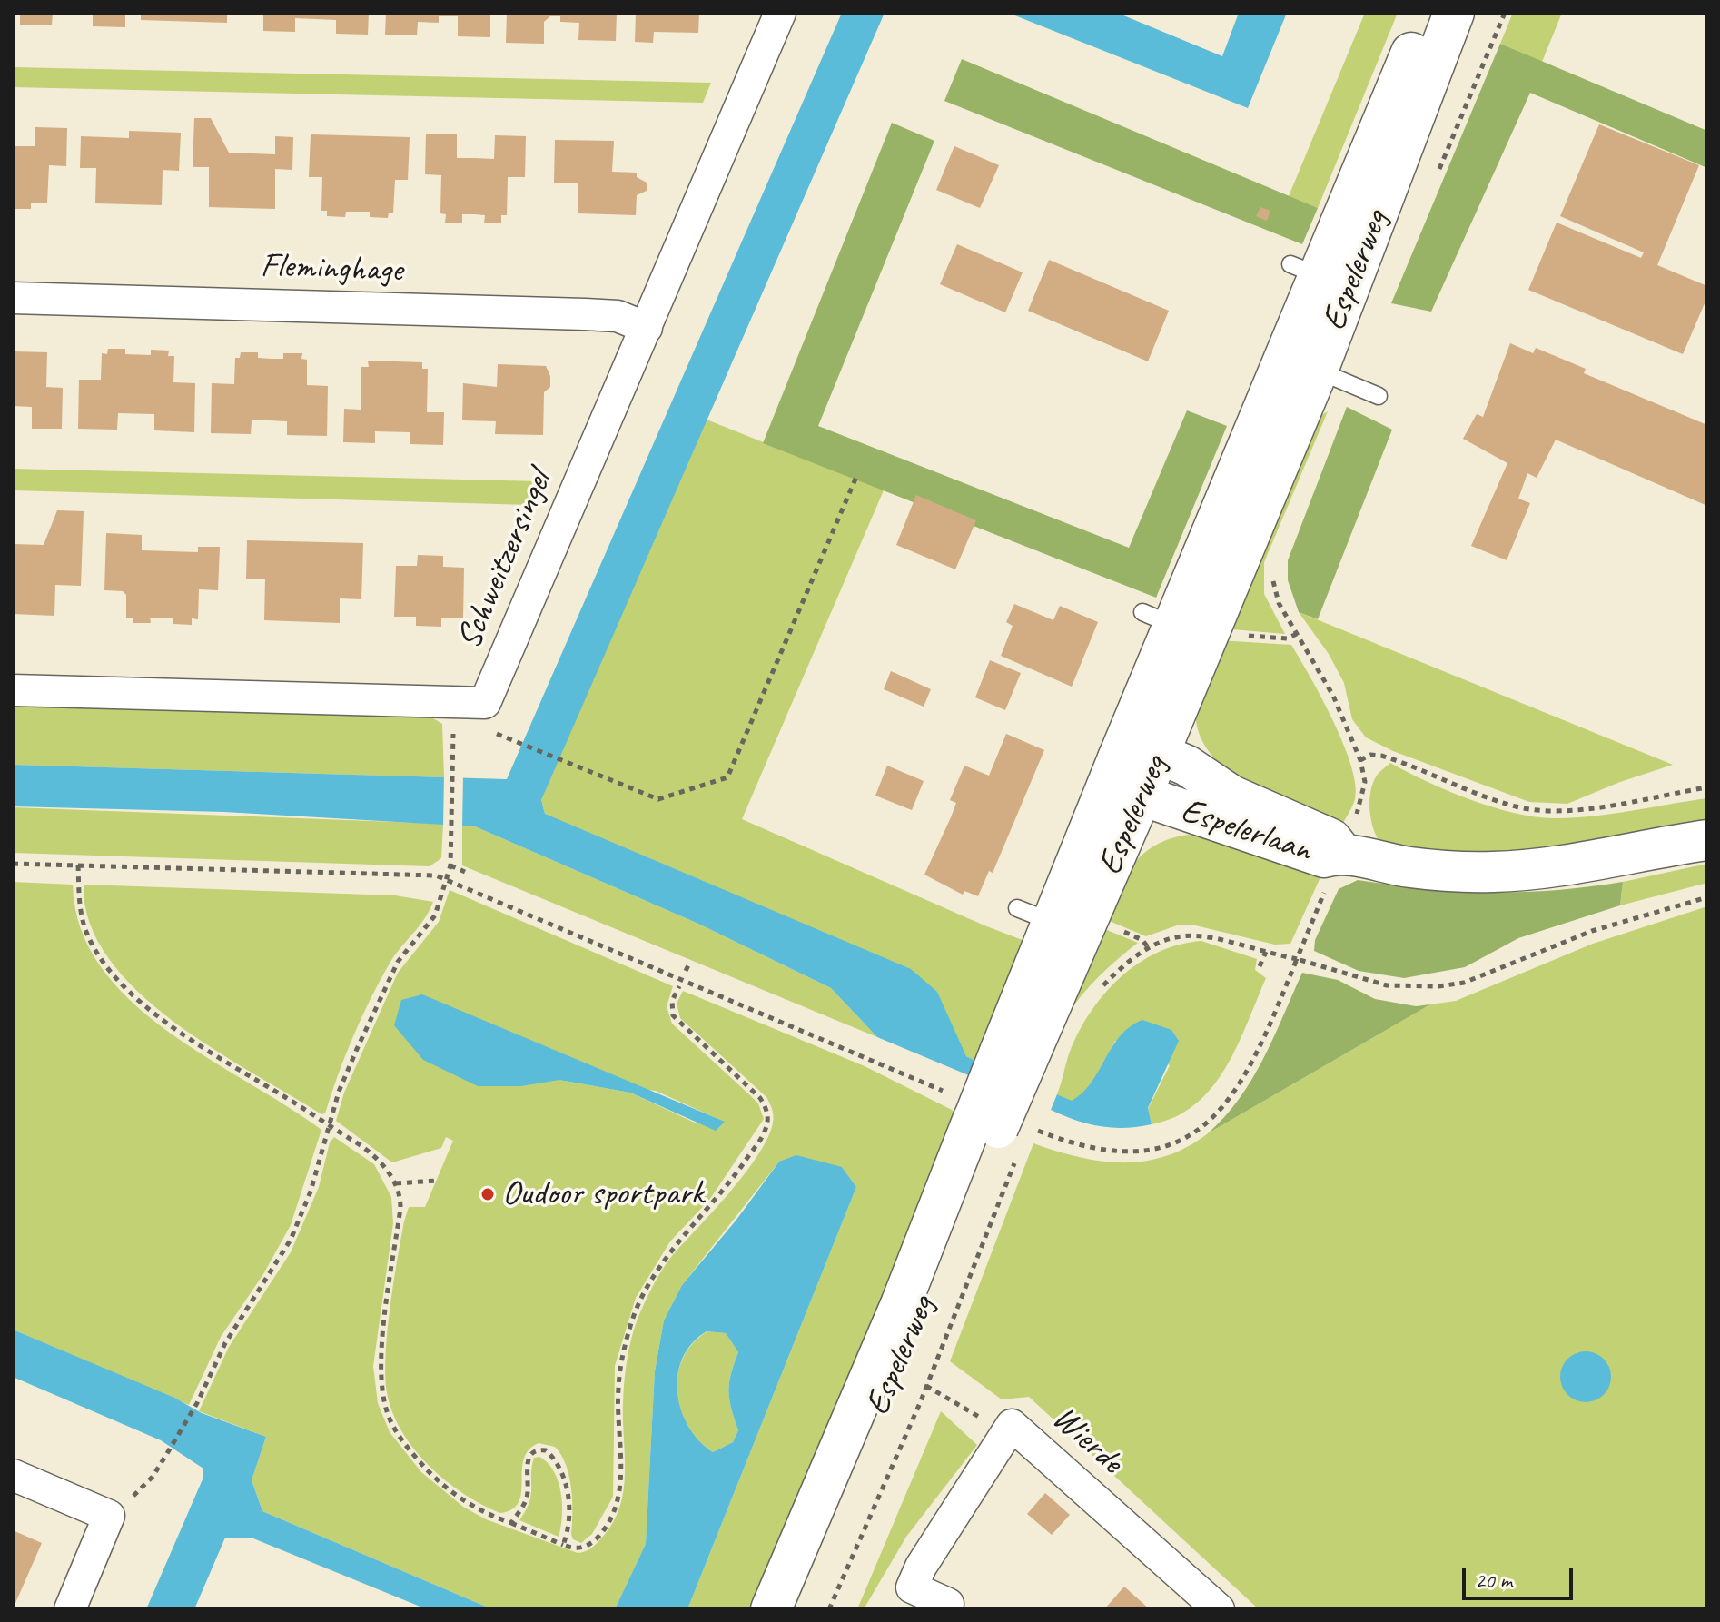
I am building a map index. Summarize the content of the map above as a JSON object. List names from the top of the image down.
{
  "streets": {
    "main road": ["Espelerweg", "Espelerlaan"],
    "street": ["Fleminghage", "Schweitzersingel", "Wierde"]
  },
  "crossings": [
    ["Fleminghage", "Schweitzersingel"],
    ["Espelerweg", "Espelerlaan"]
  ],
  "places": ["Oudoor sportpark"],
  "scale_bar": "20 m"
}
